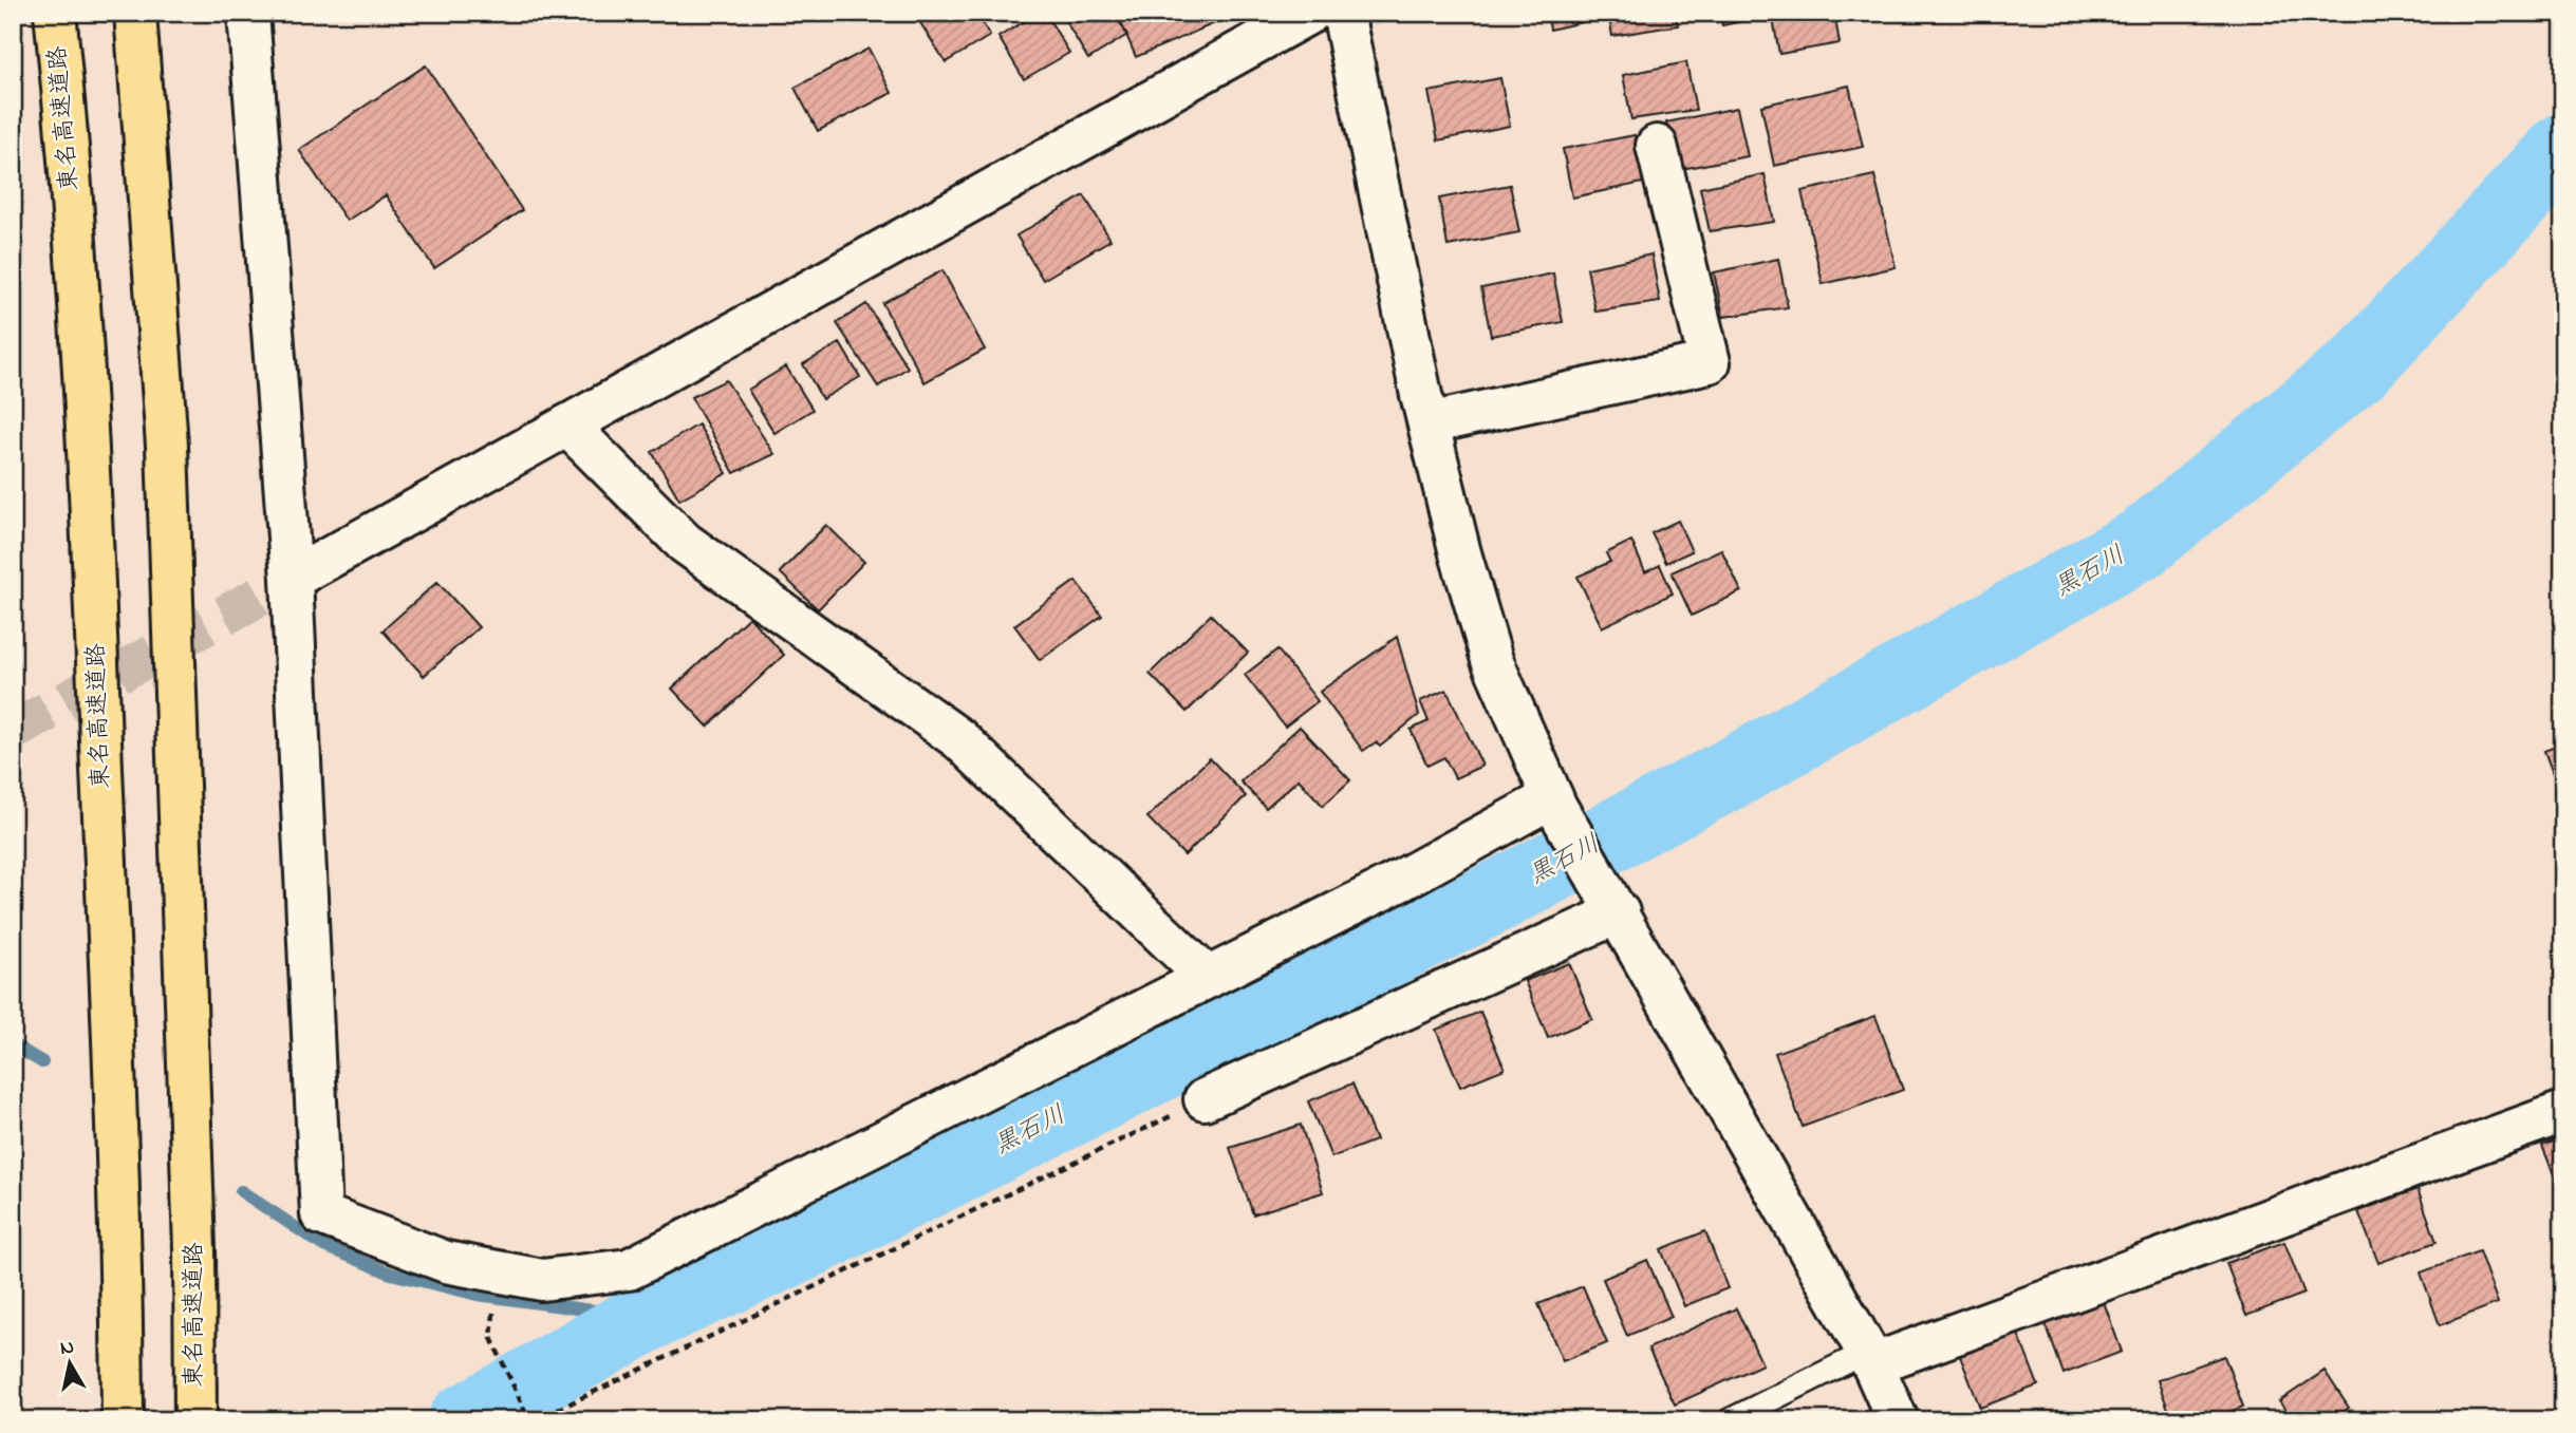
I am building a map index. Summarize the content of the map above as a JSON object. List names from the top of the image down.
{
  "streets": {
    "highway": ["東名高速道路"]
  },
  "water": ["黒石川"],
  "north": "top"
}
